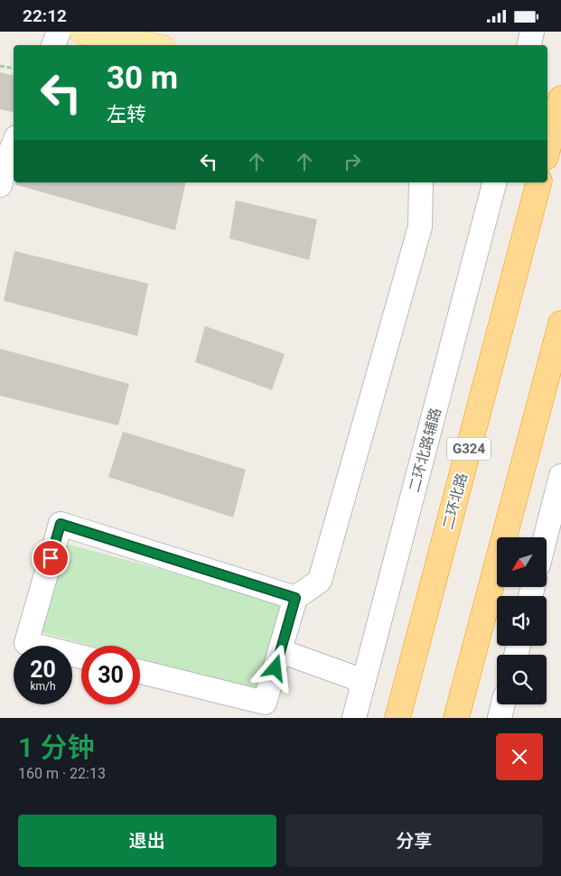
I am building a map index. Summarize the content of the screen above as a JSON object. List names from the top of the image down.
{
  "streets": {
    "highway": ["G324", "二环北路"],
    "street": ["二环北路辅路"]
  },
  "north": "bottom left",
  "page": {
    "status": "22:12",
    "turn": ["30 m", "左转"],
    "speed": "20 km/h",
    "limit": "30",
    "heading": ["1 分钟", "160 m · 22:13"],
    "buttons": ["退出", "分享"]
  }
}
